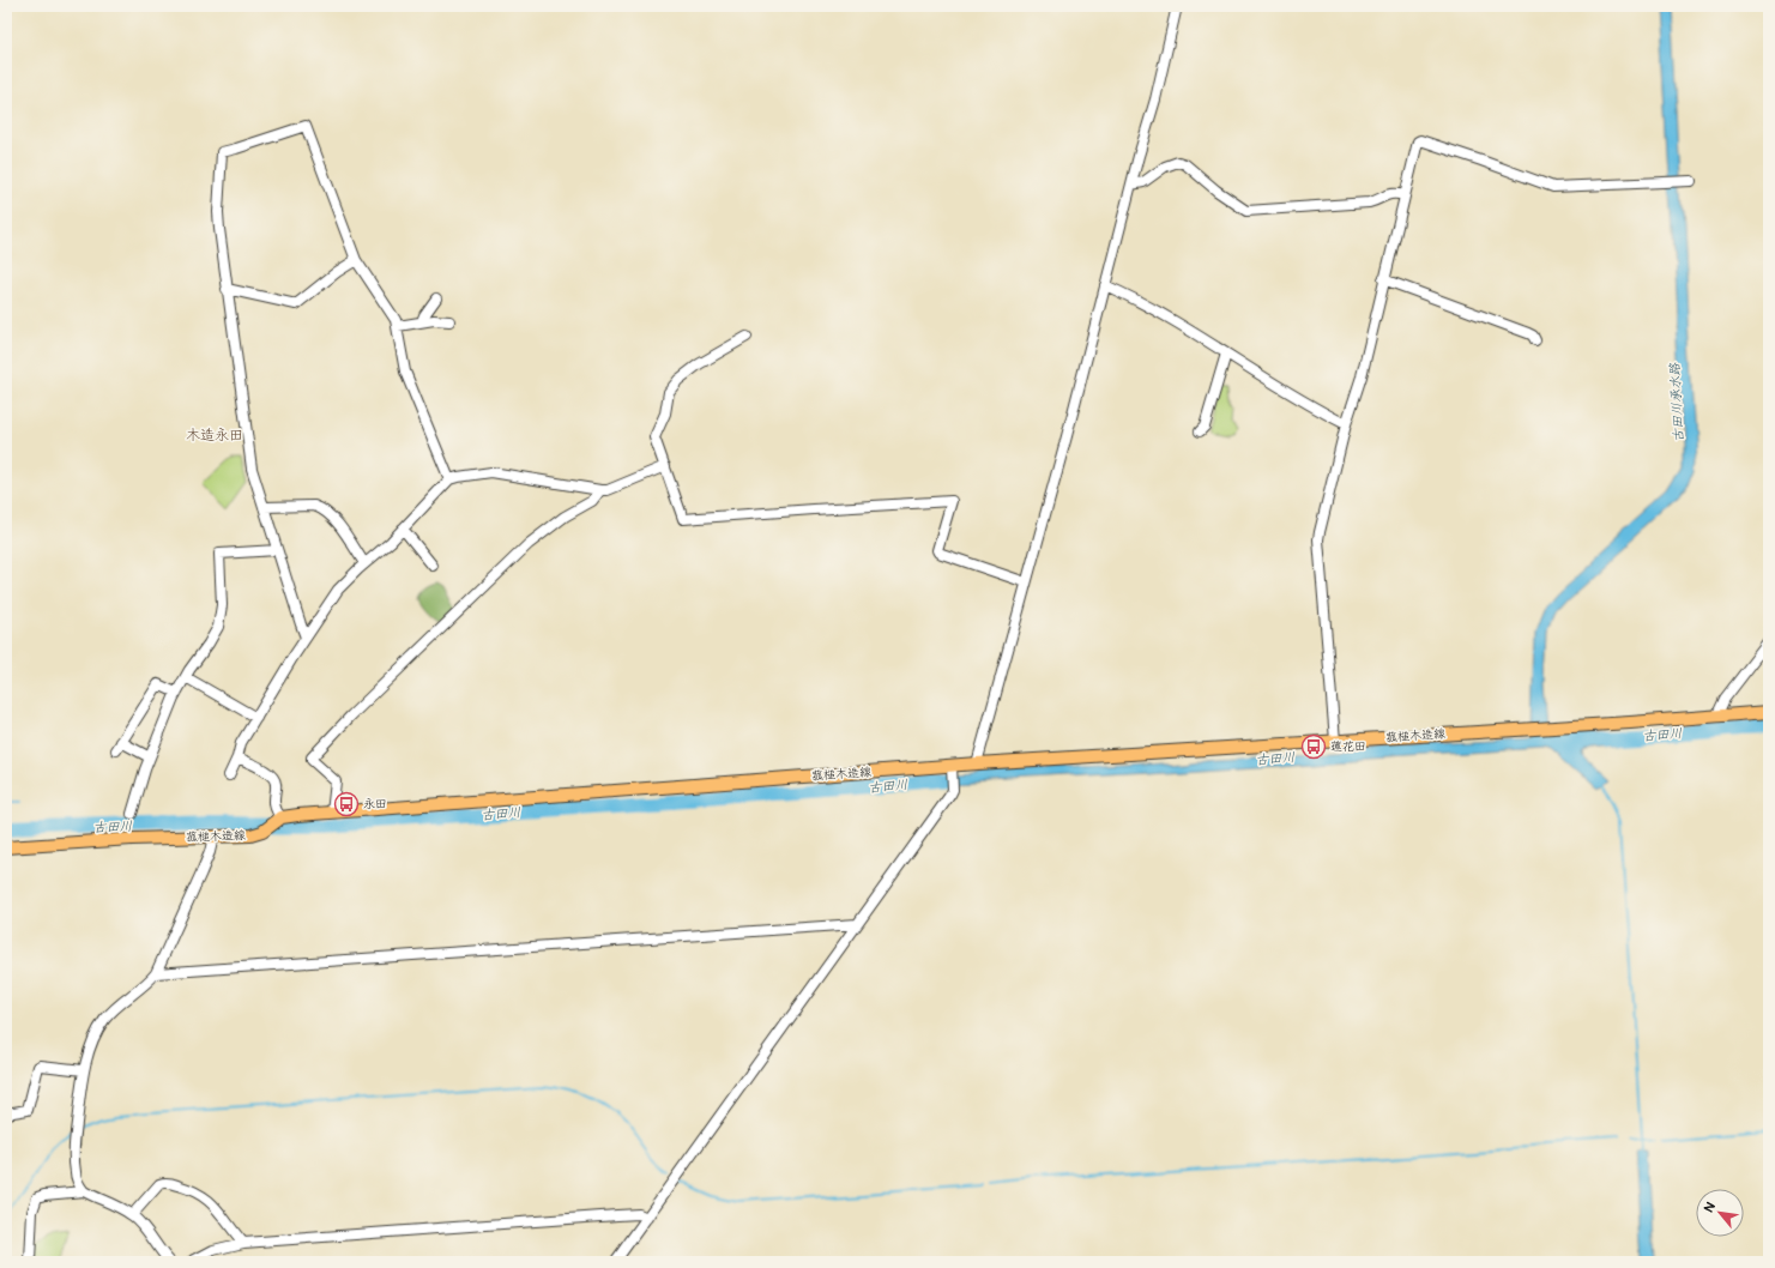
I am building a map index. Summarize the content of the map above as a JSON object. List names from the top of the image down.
{
  "streets": {
    "main road": ["菰槌木造線"]
  },
  "districts": ["木造永田"],
  "water": ["古田川承水路", "古田川"],
  "places": {
    "bus stop": ["蓮花田", "永田"]
  },
  "north": "top left"
}
